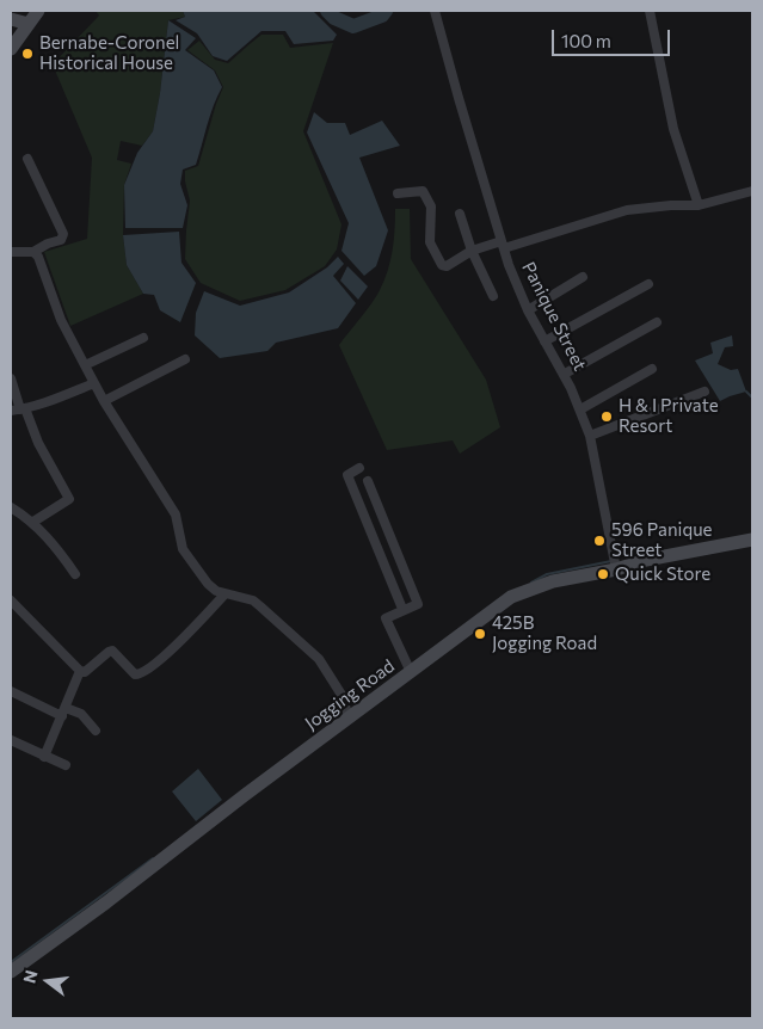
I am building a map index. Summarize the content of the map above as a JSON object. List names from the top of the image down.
{
  "streets": {
    "street": ["Panique Street", "Jogging Road"]
  },
  "crossings": [
    ["Panique Street", "Jogging Road"]
  ],
  "places": [
    "Bernabe-Coronel Historical House",
    "H & I Private Resort",
    "596 Panique Street",
    "Quick Store",
    "425B Jogging Road"
  ],
  "scale_bar": "100 m",
  "north": "left"
}
